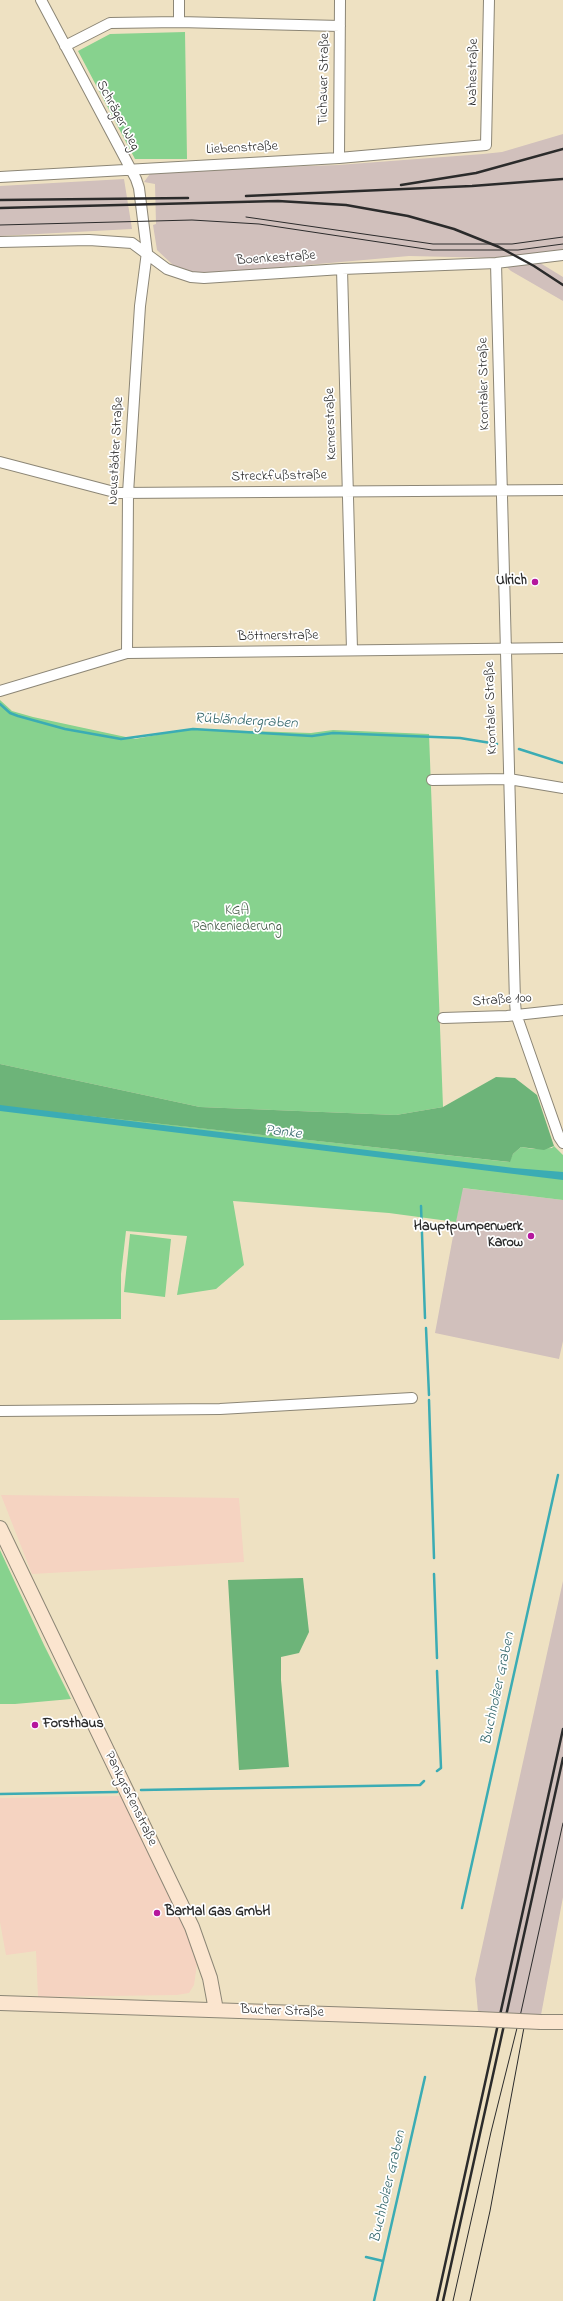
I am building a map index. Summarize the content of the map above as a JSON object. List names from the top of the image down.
{
  "streets": {
    "main road": ["Pankgrafenstraße", "Bucher Straße"],
    "street": [
      "Nahestraße",
      "Tichauer Straße",
      "Schräger Weg",
      "Liebenstraße",
      "Boenkestraße",
      "Krontaler Straße",
      "Kernerstraße",
      "Neustädter Straße",
      "Streckfußstraße",
      "Böttnerstraße",
      "Straße 100"
    ]
  },
  "crossings": [
    ["Nahestraße", "Liebenstraße"],
    ["Tichauer Straße", "Liebenstraße"],
    ["Schräger Weg", "Liebenstraße"],
    ["Schräger Weg", "Boenkestraße"],
    ["Schräger Weg", "Neustädter Straße"],
    ["Boenkestraße", "Krontaler Straße"],
    ["Boenkestraße", "Kernerstraße"],
    ["Boenkestraße", "Neustädter Straße"],
    ["Krontaler Straße", "Streckfußstraße"],
    ["Krontaler Straße", "Böttnerstraße"],
    ["Krontaler Straße", "Straße 100"],
    ["Kernerstraße", "Streckfußstraße"],
    ["Kernerstraße", "Böttnerstraße"],
    ["Neustädter Straße", "Streckfußstraße"],
    ["Neustädter Straße", "Böttnerstraße"],
    ["Pankgrafenstraße", "Bucher Straße"]
  ],
  "water": ["Rübländergraben", "Panke", "Buchholzer Graben"],
  "parks": ["KGA Pankeniederung"],
  "places": [
    "Ulrich",
    "Hauptpumpenwerk Karow",
    "Forsthaus",
    "BarMal Gas GmbH"
  ]
}
